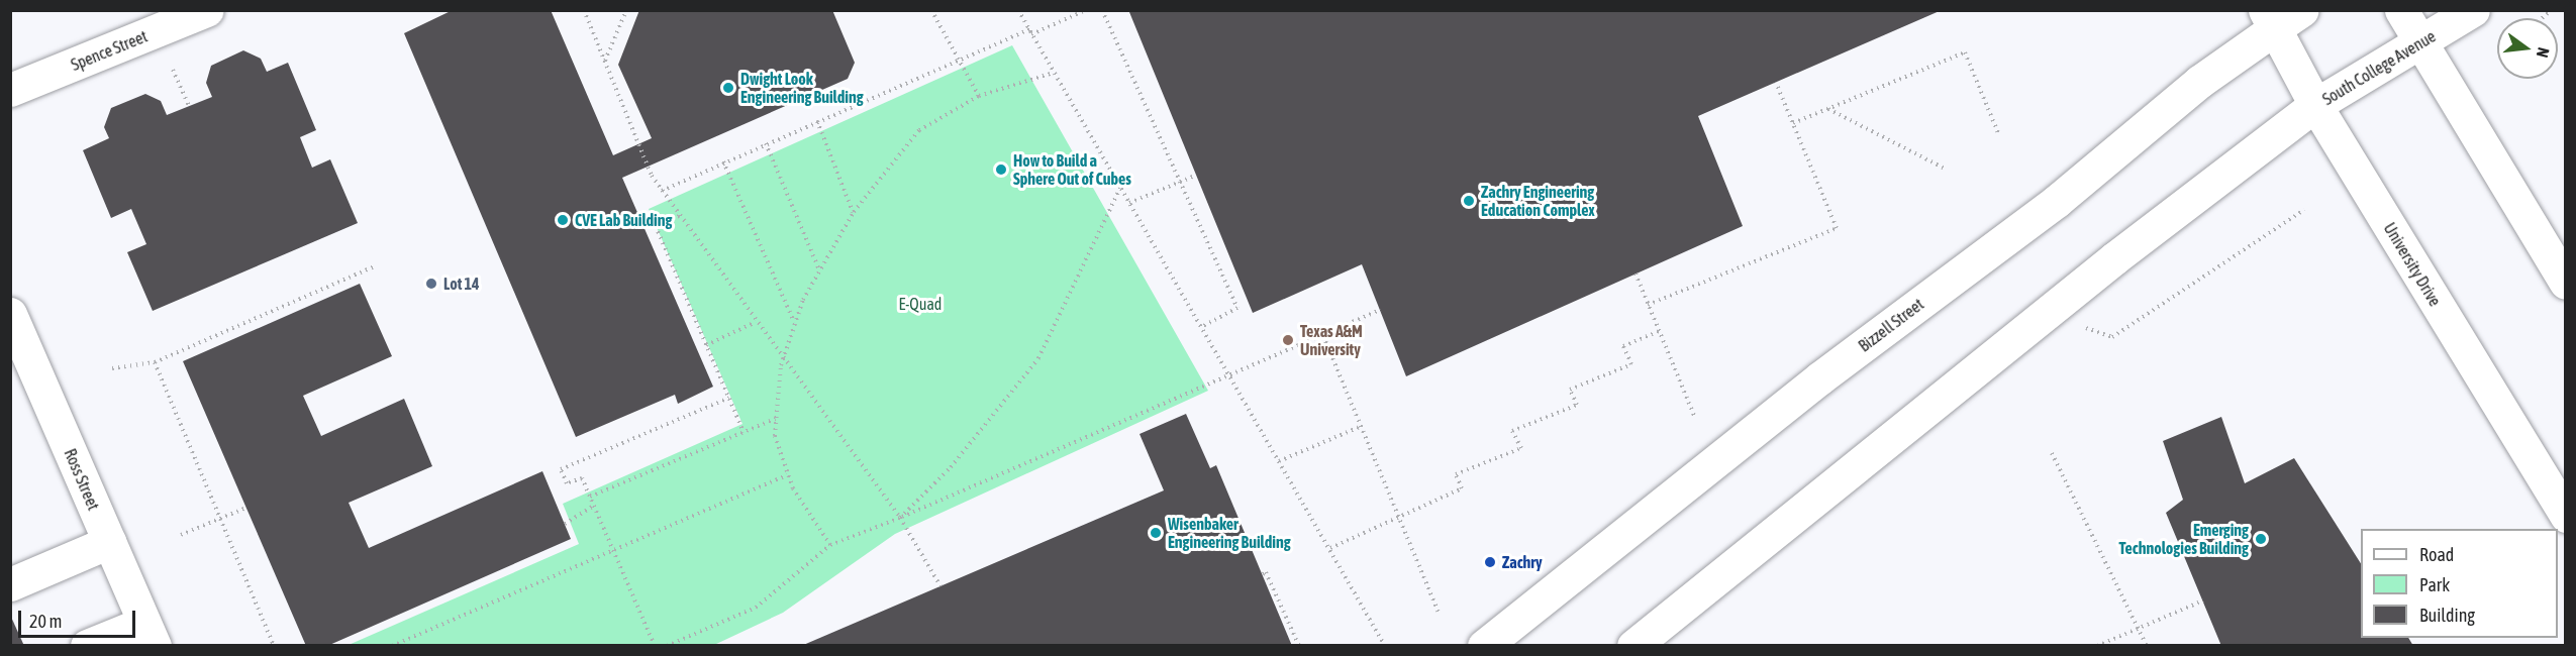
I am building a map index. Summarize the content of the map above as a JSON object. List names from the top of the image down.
{
  "streets": {
    "street": [
      "Spence Street",
      "South College Avenue",
      "University Drive",
      "Bizzell Street",
      "Ross Street"
    ]
  },
  "crossings": [
    ["South College Avenue", "University Drive"],
    ["University Drive", "Bizzell Street"]
  ],
  "parks": ["E-Quad"],
  "places": [
    "Dwight Look Engineering Building",
    "How to Build a Sphere Out of Cubes",
    "Zachry Engineering Education Complex",
    "CVE Lab Building",
    "Lot 14",
    "Texas A&M University",
    "Wisenbaker Engineering Building",
    "Emerging Technologies Building",
    "Zachry"
  ],
  "legend": ["Road", "Park", "Building"],
  "scale_bar": "20 m",
  "north": "right"
}
